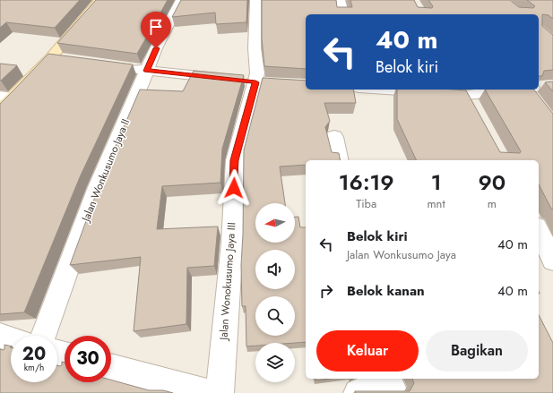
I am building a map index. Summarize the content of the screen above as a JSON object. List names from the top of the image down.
{
  "streets": {
    "street": ["Jalan Wonkusumo Jaya II", "Jalan Wonokusumo Jaya III"]
  },
  "north": "left",
  "page": {
    "turn": ["40 m", "Belok kiri"],
    "eta": [
      "16:19",
      "Tiba",
      "1",
      "mnt",
      "90",
      "m"
    ],
    "list": [
      {
        "name": "Belok kiri",
        "note": "Jalan Wonkusumo Jaya",
        "value": "40 m"
      },
      {
        "name": "Belok kanan",
        "value": "40 m"
      }
    ],
    "buttons": ["Keluar", "Bagikan"],
    "speed": "20 km/h",
    "limit": "30"
  }
}
